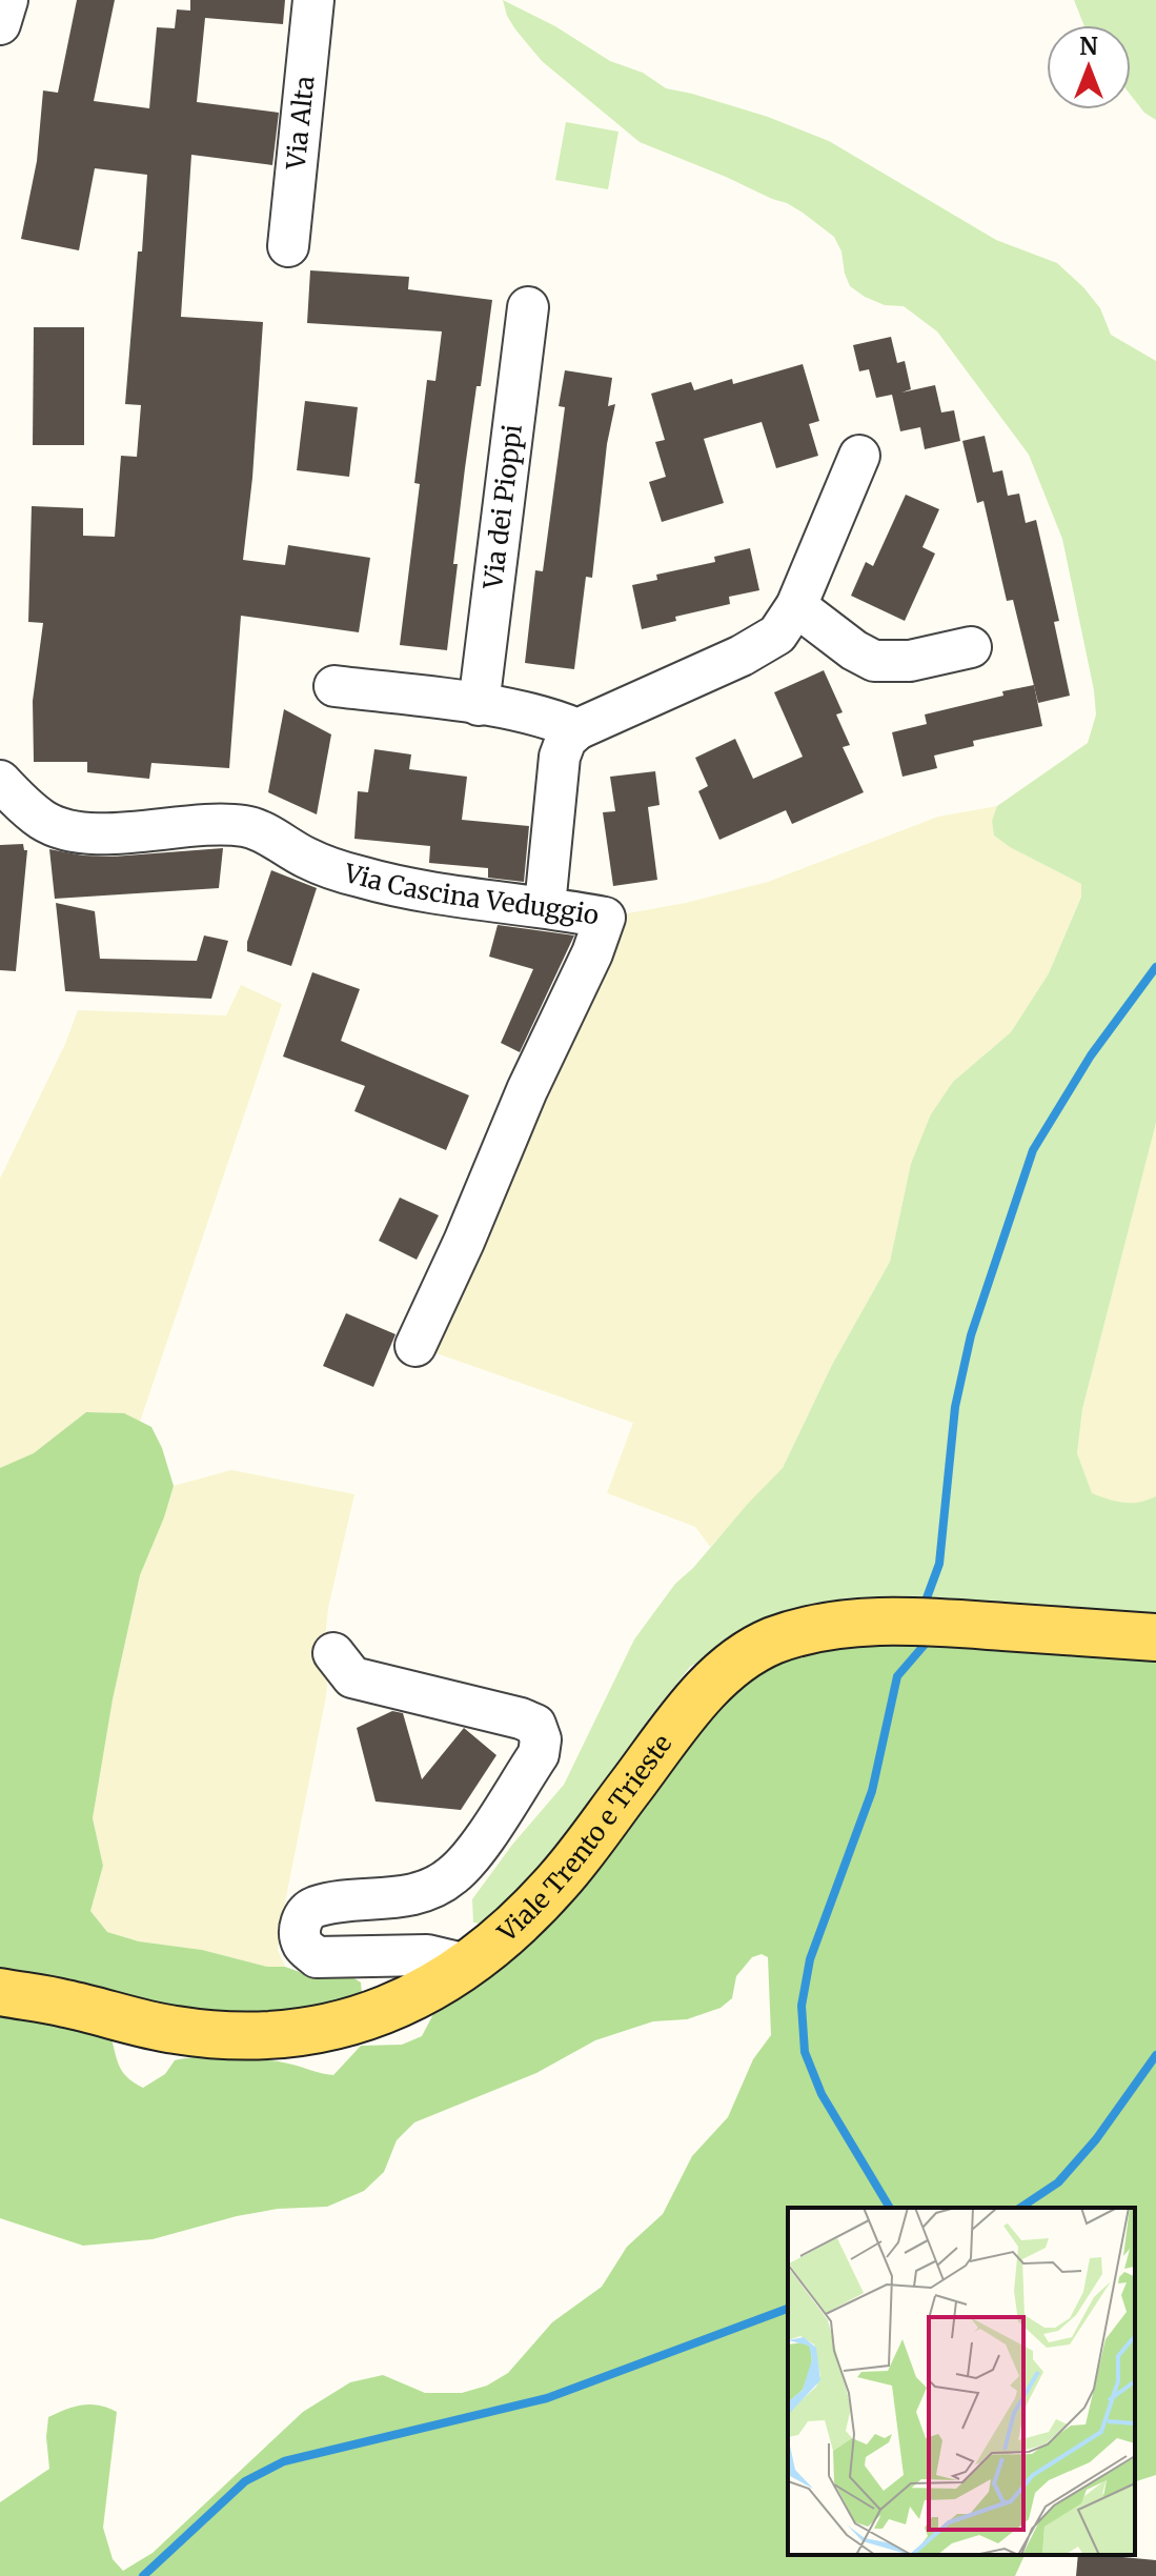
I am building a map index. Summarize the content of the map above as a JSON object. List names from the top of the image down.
{
  "streets": {
    "main road": ["Viale Trento e Trieste"],
    "street": ["Via Alta", "Via dei Pioppi", "Via Cascina Veduggio"]
  },
  "north": "top"
}
